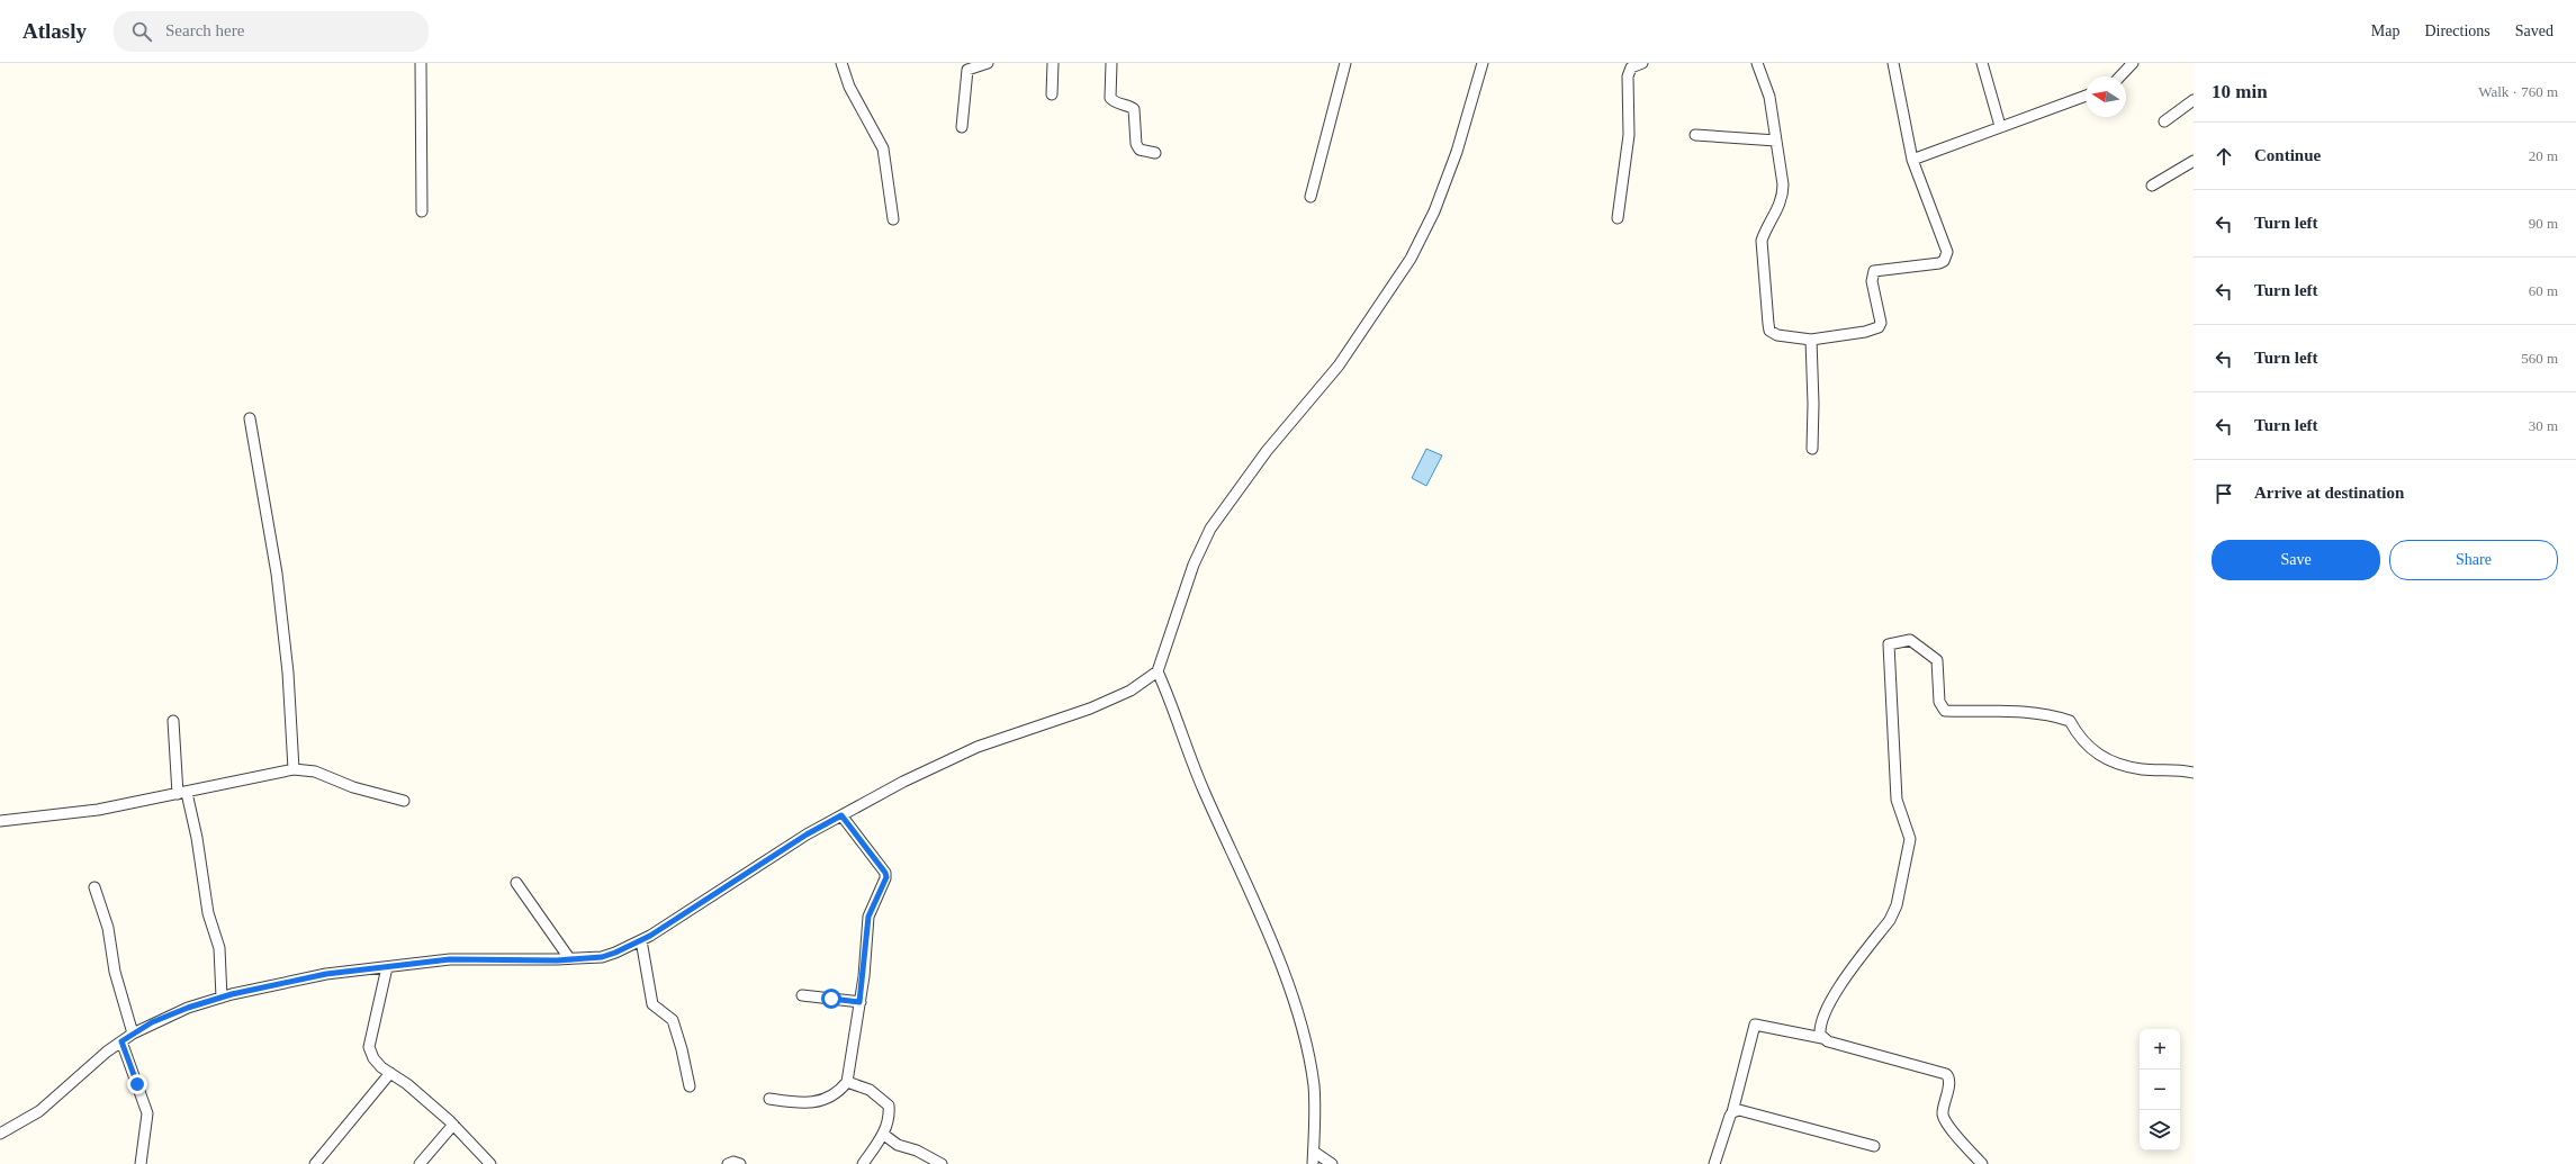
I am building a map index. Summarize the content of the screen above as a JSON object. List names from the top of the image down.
{
  "north": "left",
  "page": {
    "header": "Atlasly",
    "search": "Search here",
    "nav": ["Map", "Directions", "Saved"],
    "heading": ["10 min", "Walk · 760 m"],
    "list": [
      ["Continue", "20 m"],
      ["Turn left", "90 m"],
      ["Turn left", "60 m"],
      ["Turn left", "560 m"],
      ["Turn left", "30 m"],
      "Arrive at destination"
    ],
    "buttons": ["Save", "Share"],
    "map_buttons": ["+", "−"]
  }
}
